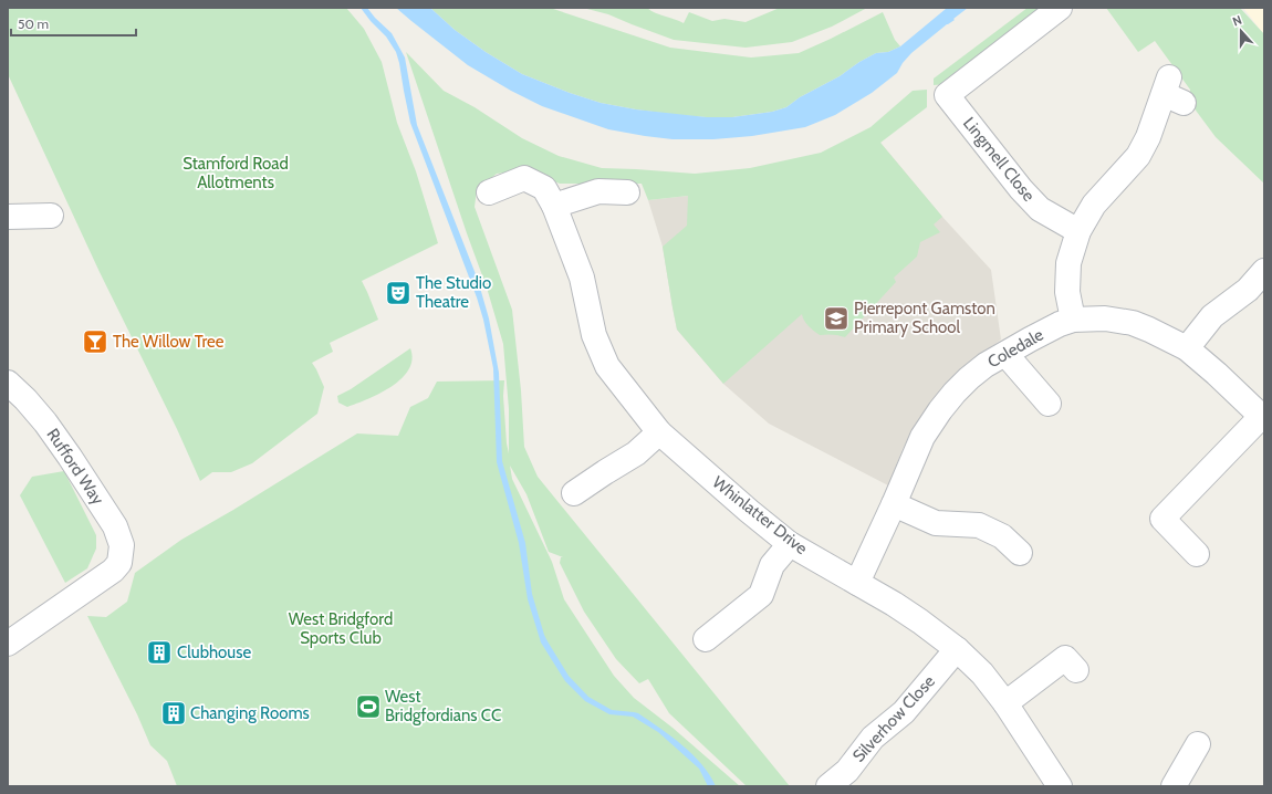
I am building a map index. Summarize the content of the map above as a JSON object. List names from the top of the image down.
{
  "streets": {
    "street": [
      "Lingmell Close",
      "Coledale",
      "Rufford Way",
      "Whinlatter Drive",
      "Silverhow Close"
    ]
  },
  "crossings": [
    ["Coledale", "Whinlatter Drive"],
    ["Whinlatter Drive", "Silverhow Close"]
  ],
  "parks": ["Stamford Road Allotments", "West Bridgford Sports Club"],
  "places": {
    "theatre": ["The Studio Theatre"],
    "school or university": ["Pierrepont Gamston Primary School"],
    "bar": ["The Willow Tree"],
    "building": ["Clubhouse", "Changing Rooms"],
    "sports": ["West Bridgfordians CC"]
  },
  "scale_bar": "50 m",
  "north": "top"
}
